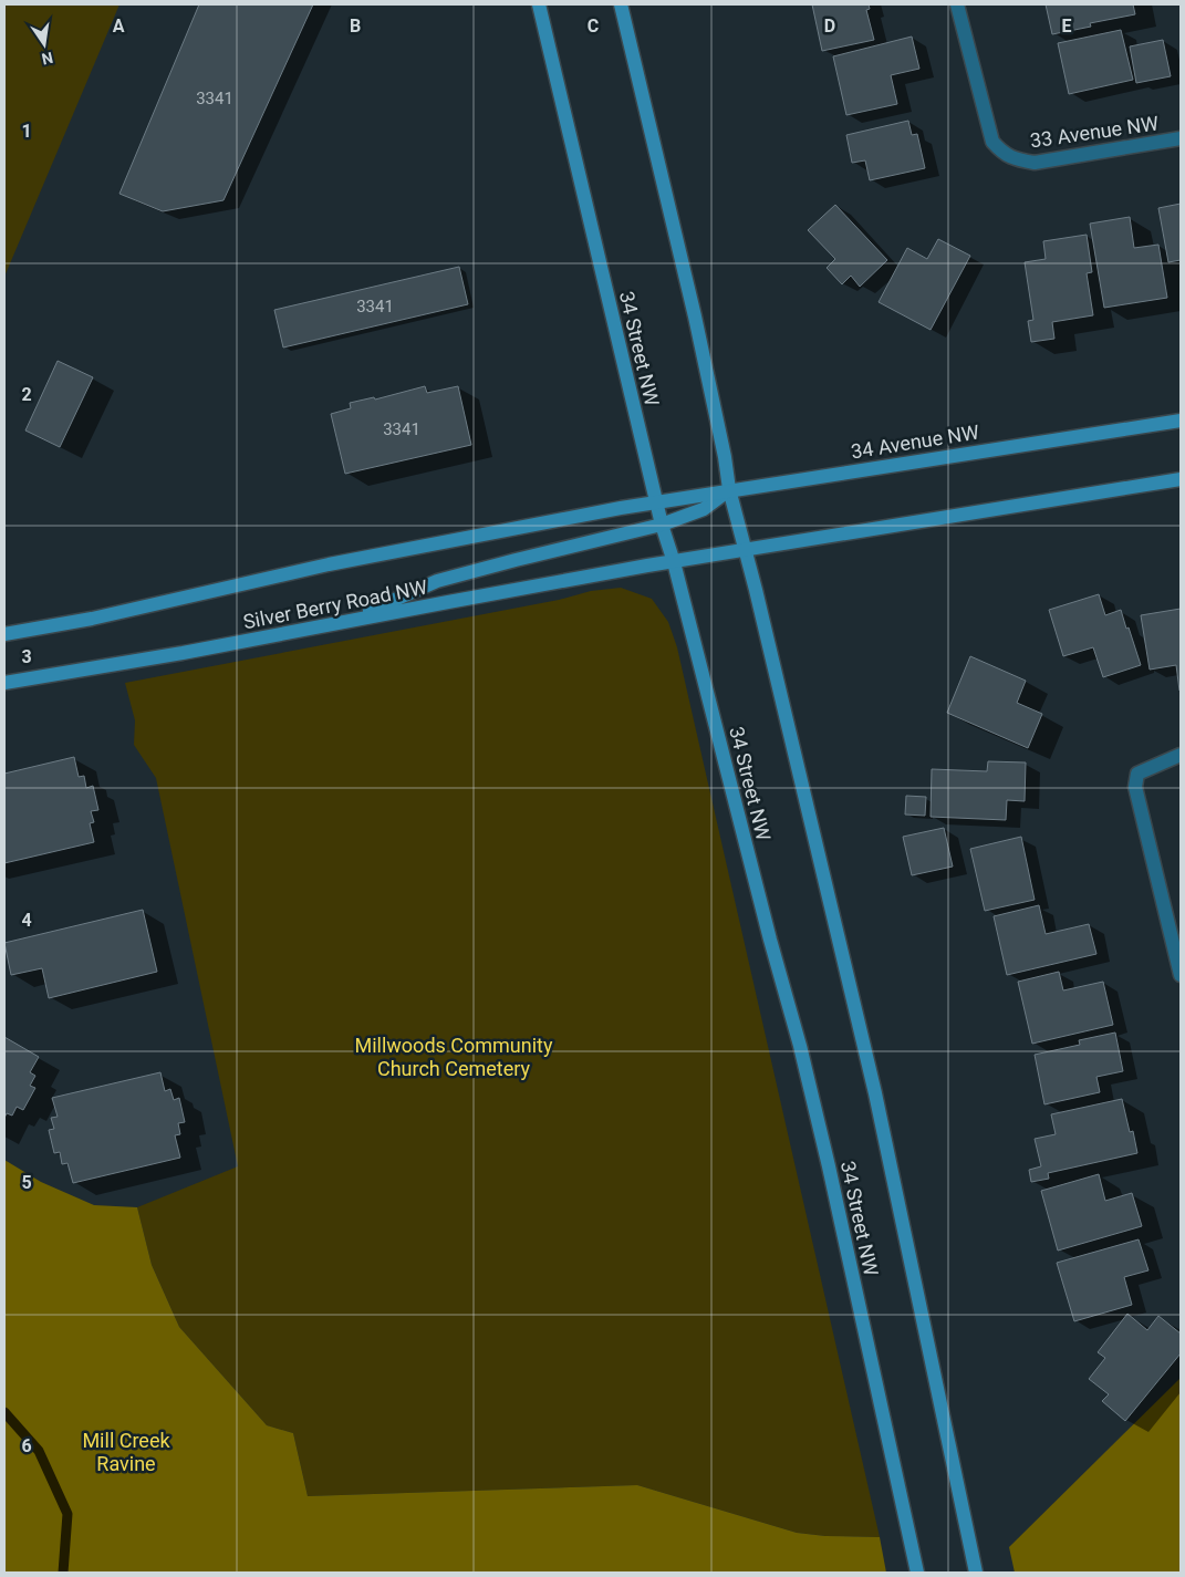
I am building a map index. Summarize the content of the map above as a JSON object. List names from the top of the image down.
{
  "streets": {
    "main road": ["34 Street NW", "34 Avenue NW", "Silver Berry Road NW"],
    "street": ["33 Avenue NW"]
  },
  "crossings": [
    ["34 Street NW", "34 Avenue NW"],
    ["34 Street NW", "Silver Berry Road NW"],
    ["34 Avenue NW", "Silver Berry Road NW"]
  ],
  "parks": ["Millwoods Community Church Cemetery", "Mill Creek Ravine"],
  "house_numbers": ["3341", "3341", "3341"],
  "north": "bottom",
  "grid": {
    "columns": [
      "A",
      "B",
      "C",
      "D",
      "E"
    ],
    "rows": [
      "1",
      "2",
      "3",
      "4",
      "5",
      "6"
    ]
  }
}
